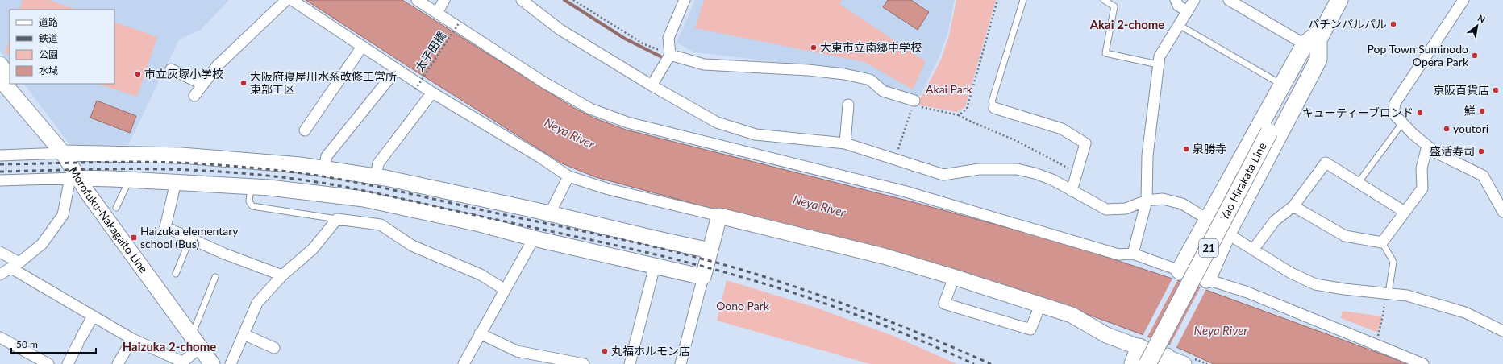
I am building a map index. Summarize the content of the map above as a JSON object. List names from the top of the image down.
{
  "streets": {
    "main road": ["Yao Hirakata Line", "21"],
    "street": ["Morofuku-Nakagaito Line"],
    "path": ["太子田橋"]
  },
  "districts": ["Akai 2-chome", "Haizuka 2-chome"],
  "water": ["Neya River"],
  "parks": ["Akai Park", "Oono Park"],
  "places": {
    "other": [
      "パチンパルパル",
      "大東市立南郷中学校",
      "Pop Town Suminodo Opera Park",
      "市立灰塚小学校",
      "大阪府寝屋川水系改修工営所 東部工区",
      "京阪百貨店",
      "鮮",
      "キューティーブロンド",
      "youtori",
      "泉勝寺",
      "盛活寿司",
      "丸福ホルモン店"
    ],
    "transit": ["Haizuka elementary school (Bus)"]
  },
  "legend": [
    "道路",
    "鉄道",
    "公園",
    "水域"
  ],
  "scale_bar": "50 m",
  "north": "top right"
}
